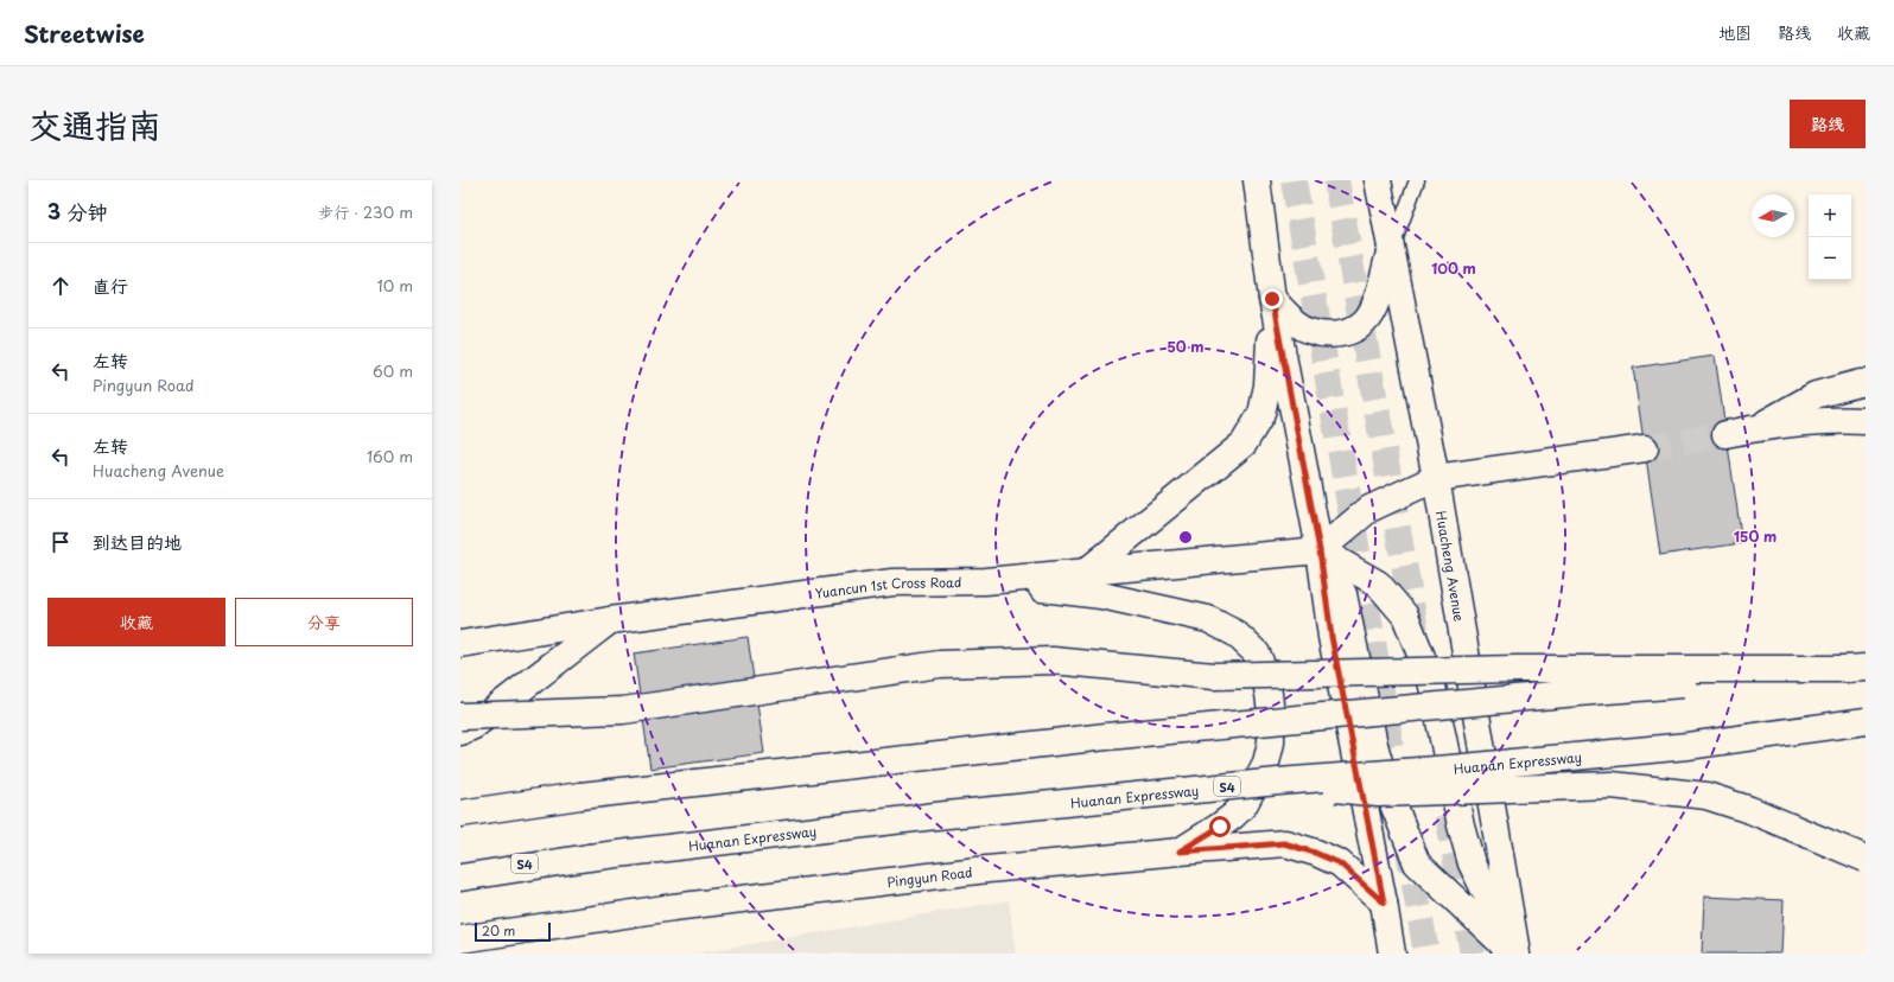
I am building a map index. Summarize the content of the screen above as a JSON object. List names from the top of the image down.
{
  "streets": {
    "main road": [
      "Huacheng Avenue",
      "Yuancun 1st Cross Road",
      "Huanan Expressway",
      "S4",
      "Pingyun Road"
    ]
  },
  "scale_bar": "20 m",
  "north": "left",
  "page": {
    "header": "Streetwise",
    "nav": ["地图", "路线", "收藏"],
    "title": "交通指南",
    "buttons": [
      "路线",
      ["收藏", "分享"]
    ],
    "heading": ["3 分钟", "步行 · 230 m"],
    "map_buttons": ["+", "−"],
    "list": [
      ["直行", "10 m"],
      ["左转", "Pingyun Road", "60 m"],
      ["左转", "Huacheng Avenue", "160 m"],
      "到达目的地"
    ],
    "scale": "20 m"
  },
  "rings": ["100 m", "50 m", "150 m"]
}
